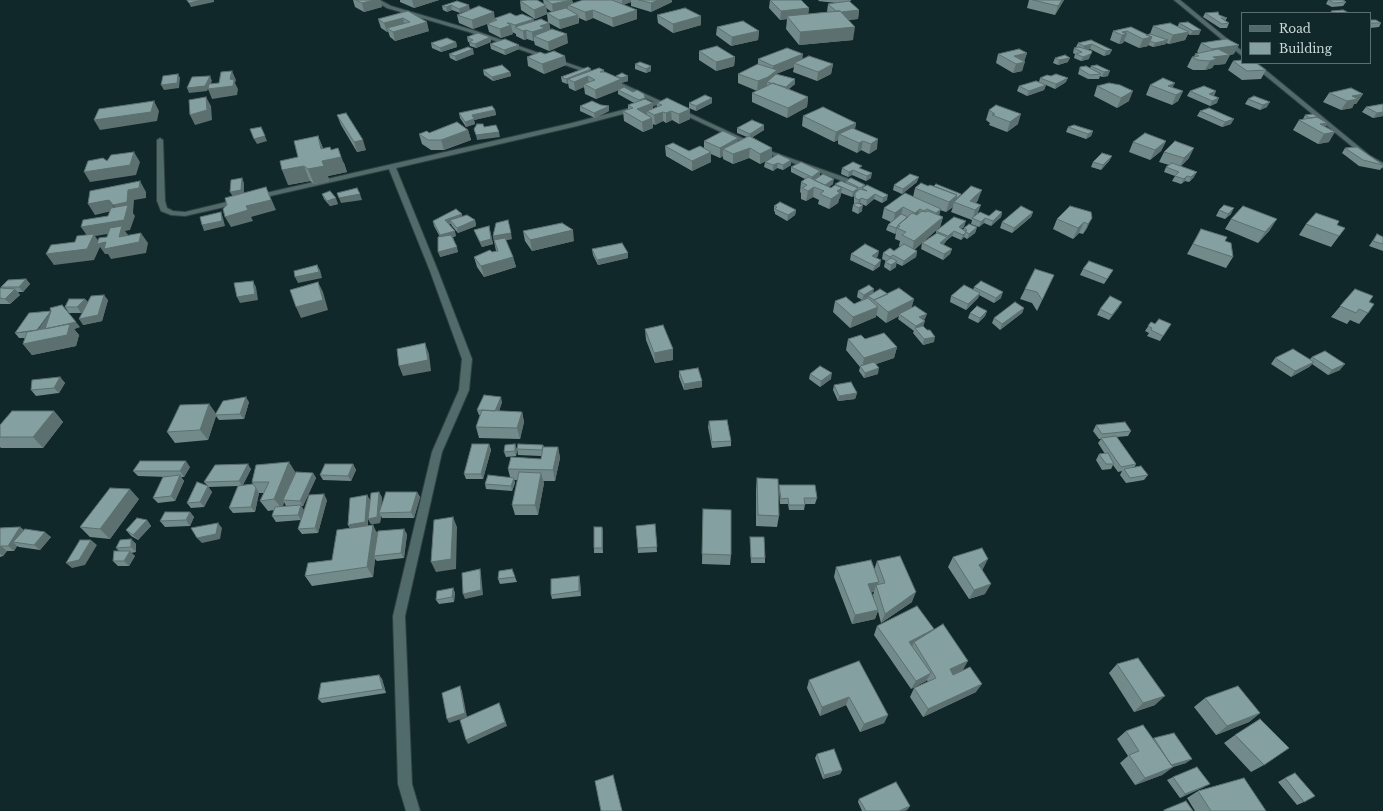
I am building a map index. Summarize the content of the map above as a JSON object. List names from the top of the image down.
{
  "legend": ["Road", "Building"]
}
